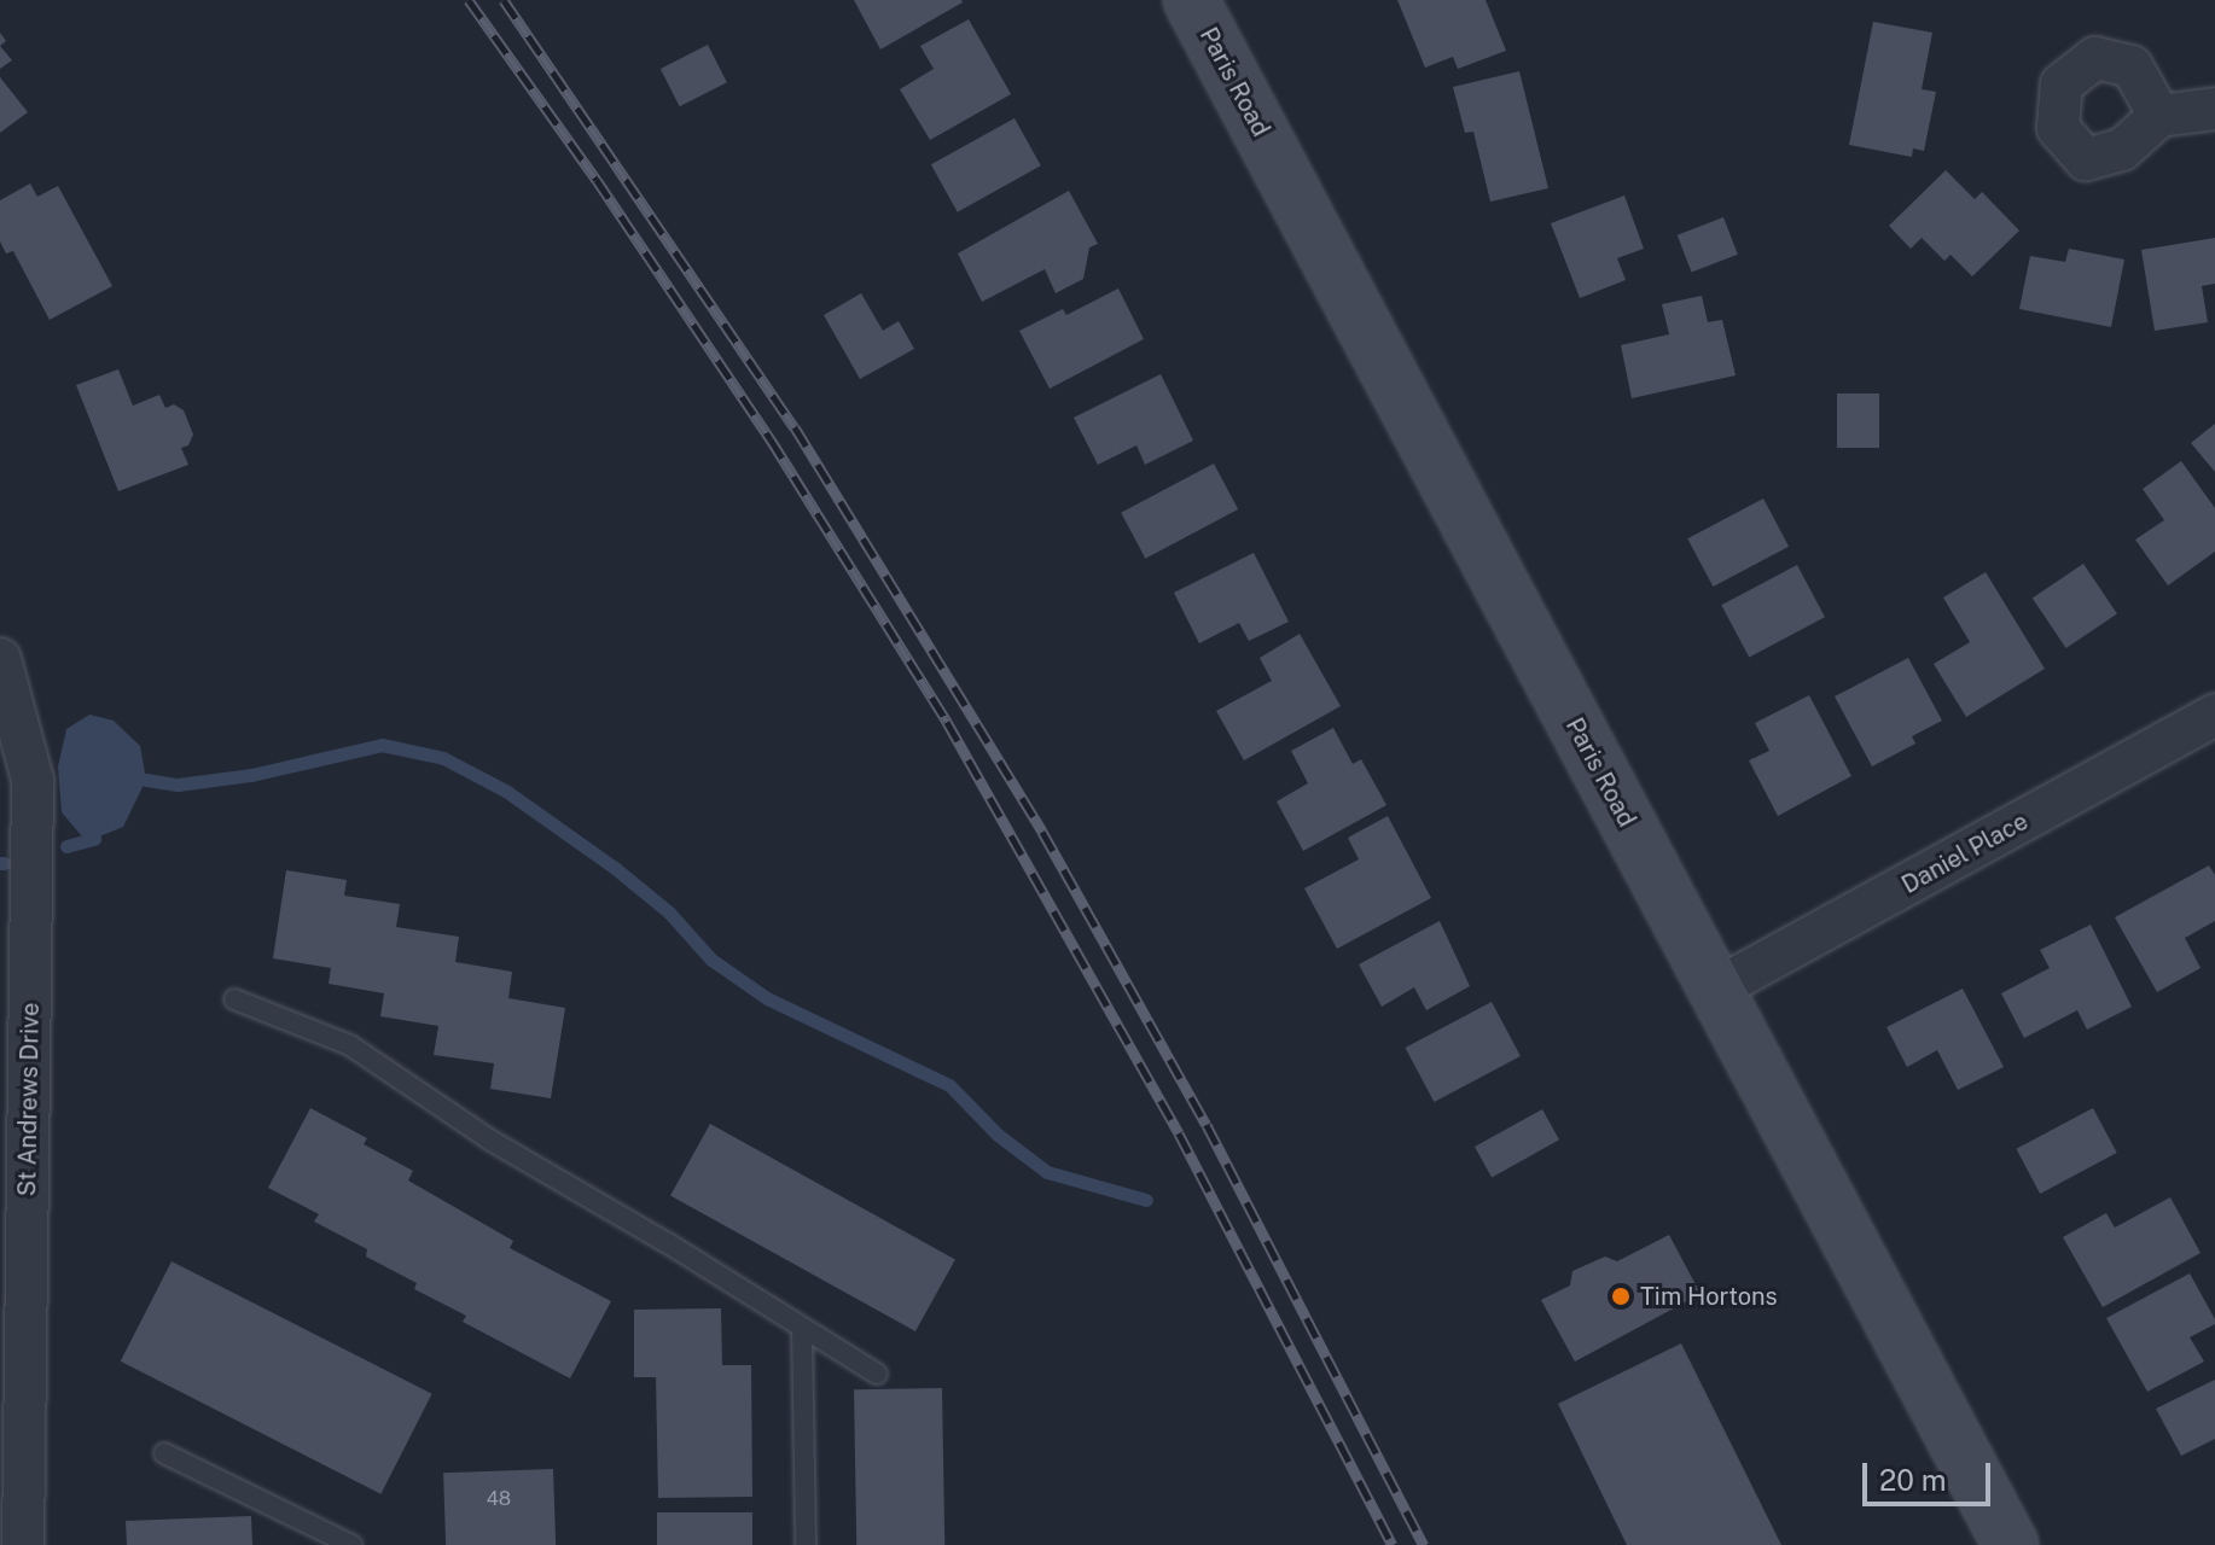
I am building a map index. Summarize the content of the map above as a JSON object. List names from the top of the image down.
{
  "streets": {
    "main road": ["Paris Road"],
    "street": ["Daniel Place", "St Andrews Drive"]
  },
  "crossings": [
    ["Paris Road", "Daniel Place"]
  ],
  "places": ["Tim Hortons"],
  "house_numbers": ["48"],
  "scale_bar": "20 m"
}
